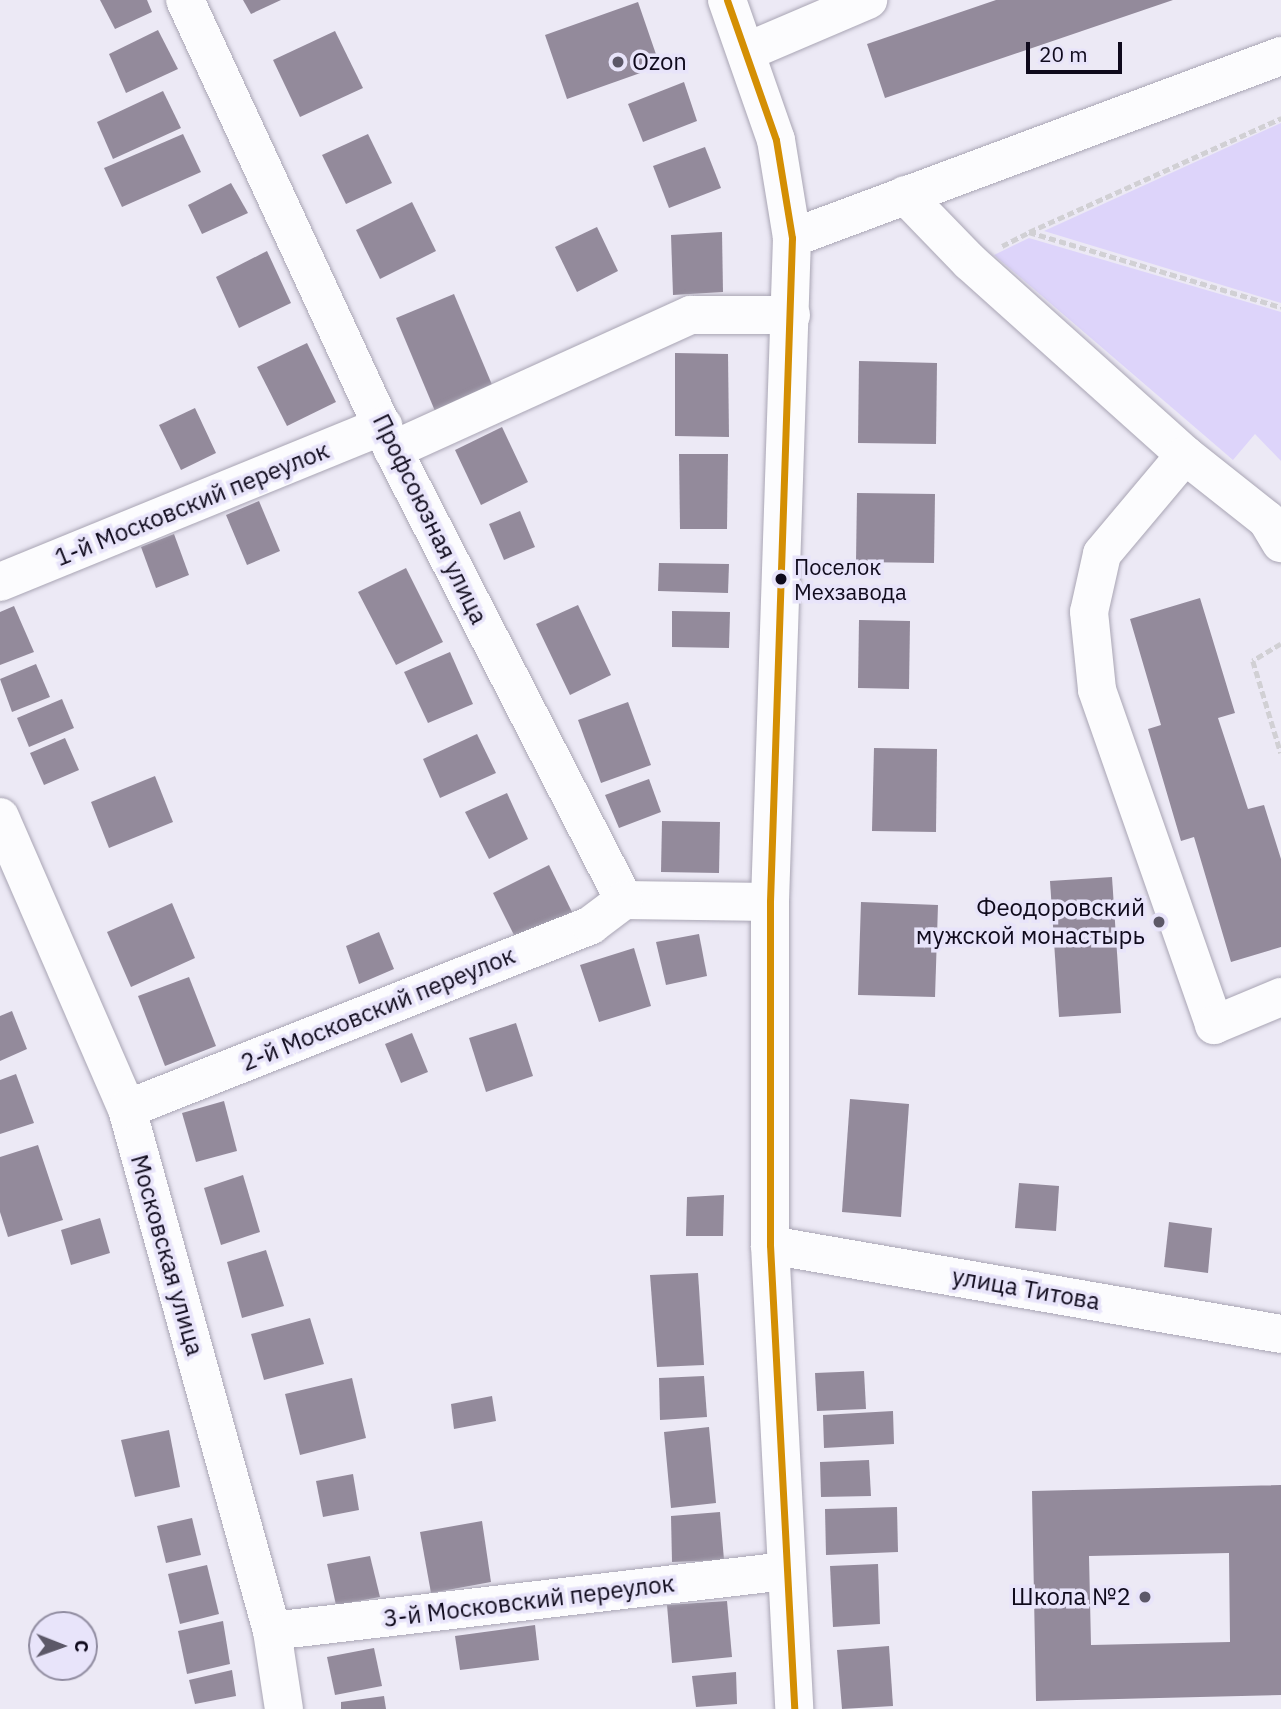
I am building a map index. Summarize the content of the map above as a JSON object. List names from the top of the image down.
{
  "streets": {
    "street": [
      "1-й Московский переулок",
      "Профсоюзная улица",
      "2-й Московский переулок",
      "Московская улица",
      "улица Титова",
      "3-й Московский переулок"
    ]
  },
  "crossings": [
    ["1-й Московский переулок", "Профсоюзная улица"],
    ["Профсоюзная улица", "2-й Московский переулок"],
    ["2-й Московский переулок", "Московская улица"],
    ["Московская улица", "3-й Московский переулок"]
  ],
  "places": [
    "Ozon",
    "Поселок Мехзавода",
    "Феодоровский мужской монастырь",
    "Школа №2"
  ],
  "scale_bar": "20 m",
  "north": "right"
}
